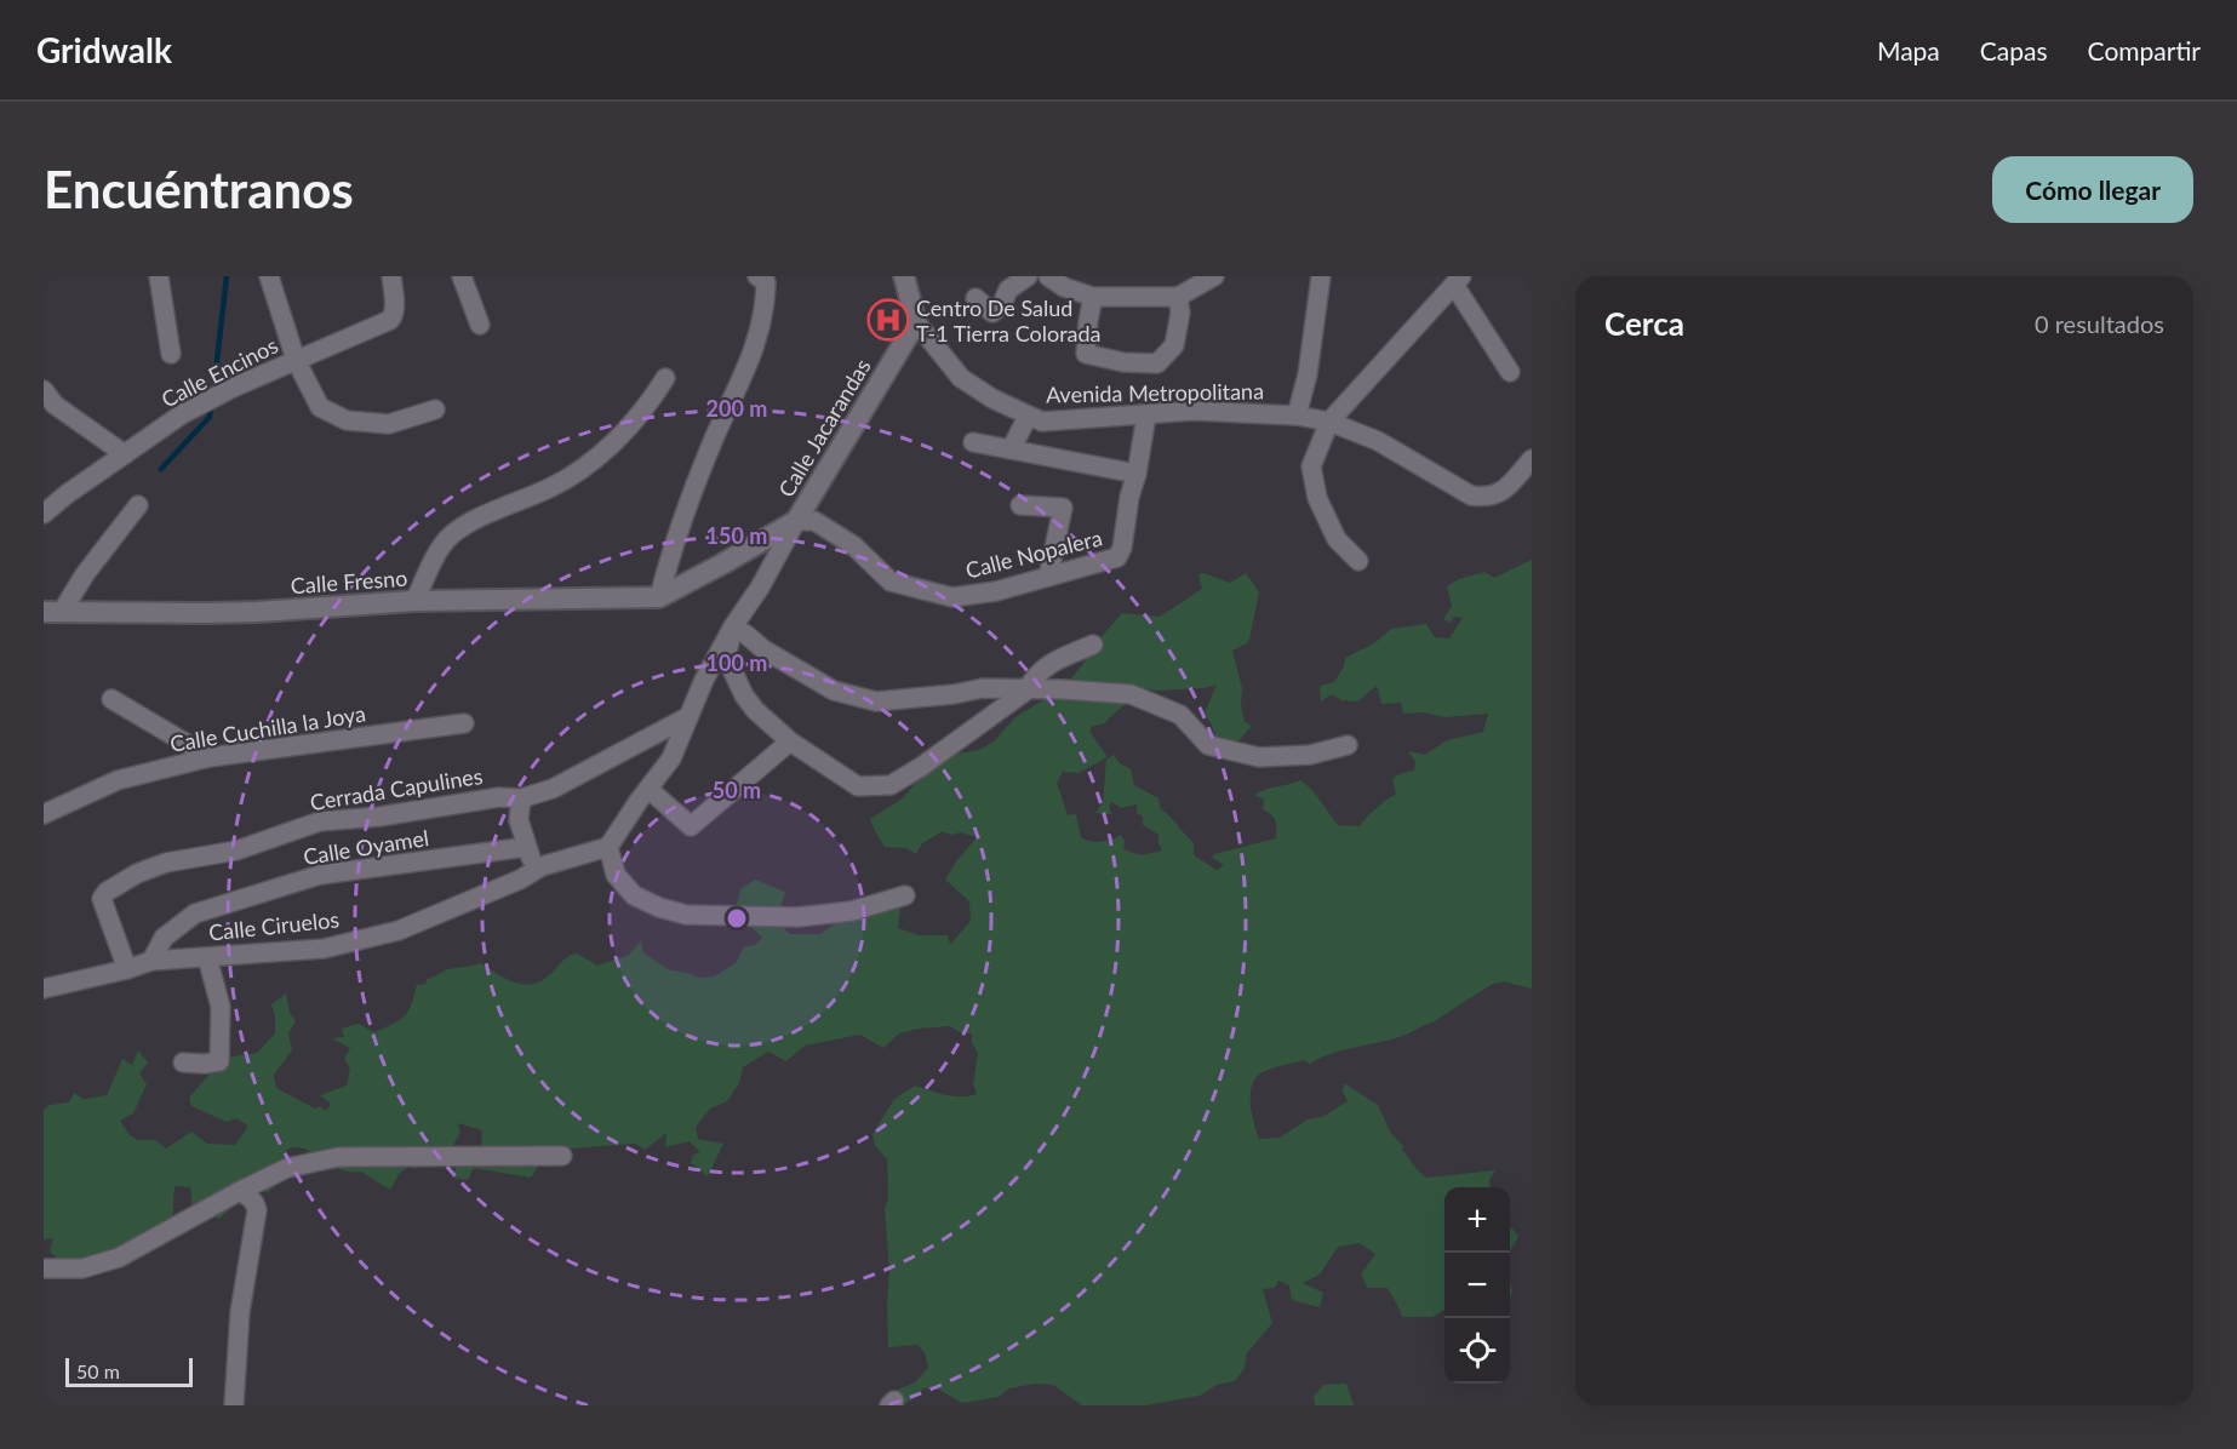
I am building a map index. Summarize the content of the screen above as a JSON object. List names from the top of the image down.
{
  "streets": {
    "street": [
      "Calle Encinos",
      "Avenida Metropolitana",
      "Calle Jacarandas",
      "Calle Nopalera",
      "Calle Fresno",
      "Calle Cuchilla la Joya",
      "Cerrada Capulines",
      "Calle Oyamel",
      "Calle Ciruelos"
    ]
  },
  "crossings": [
    ["Avenida Metropolitana", "Calle Jacarandas"],
    ["Avenida Metropolitana", "Calle Nopalera"],
    ["Calle Jacarandas", "Calle Nopalera"],
    ["Calle Jacarandas", "Calle Fresno"],
    ["Calle Jacarandas", "Cerrada Capulines"],
    ["Calle Jacarandas", "Calle Ciruelos"],
    ["Cerrada Capulines", "Calle Ciruelos"],
    ["Calle Oyamel", "Calle Ciruelos"]
  ],
  "places": {
    "hospital": ["Centro De Salud T-1 Tierra Colorada"]
  },
  "scale_bar": "50 m",
  "page": {
    "header": "Gridwalk",
    "nav": ["Mapa", "Capas", "Compartir"],
    "buttons": "Cómo llegar",
    "title": "Encuéntranos",
    "heading": ["Cerca", "0 resultados"],
    "map_buttons": ["+", "−"],
    "scale": "50 m"
  },
  "rings": [
    "200 m",
    "150 m",
    "100 m",
    "50 m"
  ]
}
